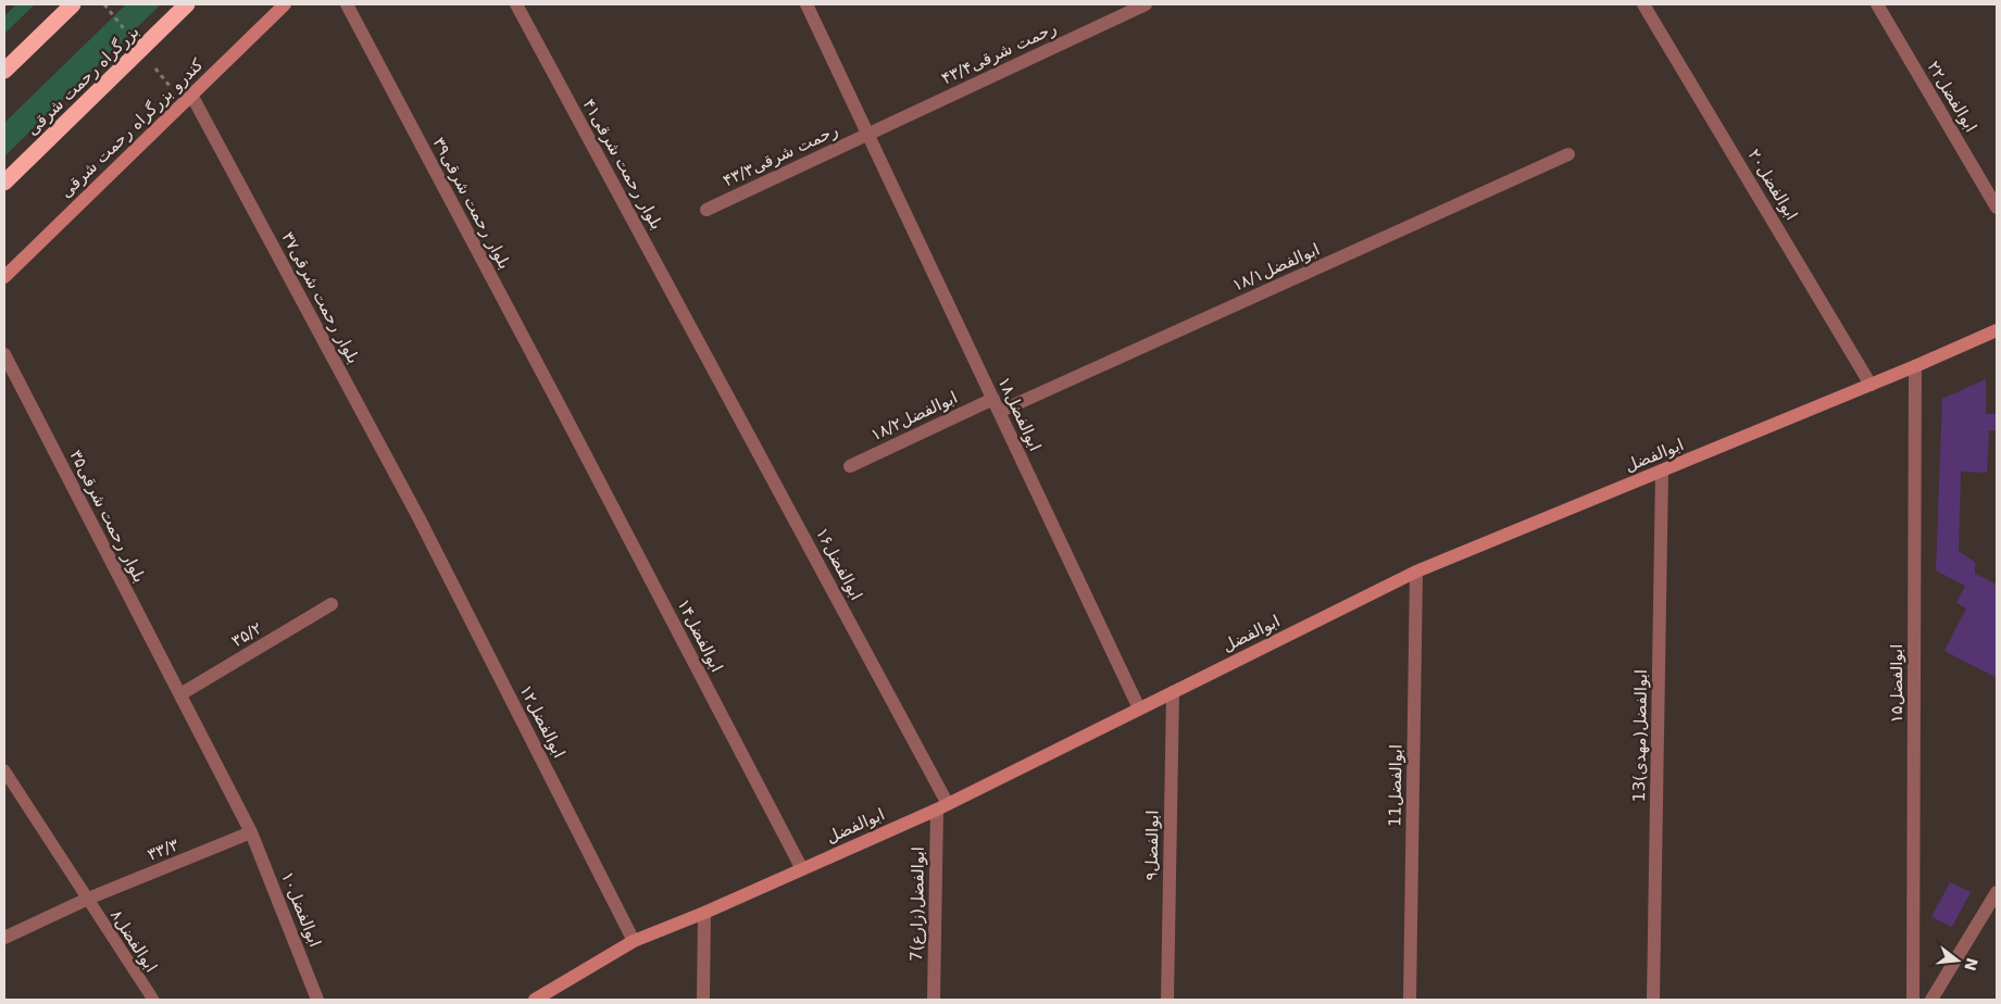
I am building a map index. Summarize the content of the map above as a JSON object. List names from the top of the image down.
{
  "streets": {
    "highway": ["بزرگراه رحمت شرقی"],
    "street": [
      "۴۳/۴رحمت شرقی",
      "ابوالفضل۲۲",
      "کندرو بزرگراه رحمت شرقی",
      "۴۳/۳رحمت شرقی",
      "بلوار رحمت شرقی۴۱",
      "ابوالفضل۲۰",
      "بلوار رحمت شرقی۳۹",
      "ابوالفضل۱۸/۱",
      "بلوار رحمت شرقی۳۷",
      "ابوالفضل۱۸",
      "۱۸/۲ابوالفضل",
      "ابوالفضل",
      "بلوار رحمت شرقی۳۵",
      "ابوالفضل۱۶",
      "۳۵/۲",
      "ابوالفضل۱۴",
      "ابوالفضل۱۵",
      "ابوالفضل۱۲",
      "13ابوالفضل(مهدی)",
      "11ابوالفضل",
      "ابوالفضل۹",
      "۳۳/۳",
      "7ابوالفضل(زارع)",
      "ابوالفضل۱۰"
    ],
    "lane": ["ابوالفضل۸"]
  },
  "crossings": [
    ["۴۳/۴رحمت شرقی", "۴۳/۳رحمت شرقی"],
    ["۴۳/۴رحمت شرقی", "ابوالفضل۱۸"],
    ["کندرو بزرگراه رحمت شرقی", "بلوار رحمت شرقی۳۷"],
    ["۴۳/۳رحمت شرقی", "ابوالفضل۱۸"],
    ["بلوار رحمت شرقی۴۱", "ابوالفضل۱۶"],
    ["ابوالفضل۲۰", "ابوالفضل"],
    ["بلوار رحمت شرقی۳۹", "ابوالفضل۱۴"],
    ["ابوالفضل۱۸/۱", "ابوالفضل۱۸"],
    ["بلوار رحمت شرقی۳۷", "ابوالفضل۱۲"],
    ["ابوالفضل۱۸", "۱۸/۲ابوالفضل"],
    ["ابوالفضل۱۸", "ابوالفضل"],
    ["ابوالفضل", "ابوالفضل۱۶"],
    ["ابوالفضل", "ابوالفضل۱۴"],
    ["ابوالفضل", "ابوالفضل۱۵"],
    ["ابوالفضل", "ابوالفضل۱۲"],
    ["ابوالفضل", "13ابوالفضل(مهدی)"],
    ["ابوالفضل", "11ابوالفضل"],
    ["ابوالفضل", "ابوالفضل۹"],
    ["ابوالفضل", "7ابوالفضل(زارع)"],
    ["بلوار رحمت شرقی۳۵", "۳۵/۲"],
    ["بلوار رحمت شرقی۳۵", "۳۳/۳"],
    ["بلوار رحمت شرقی۳۵", "ابوالفضل۱۰"],
    ["ابوالفضل۱۶", "7ابوالفضل(زارع)"],
    ["۳۳/۳", "ابوالفضل۱۰"],
    ["۳۳/۳", "ابوالفضل۸"]
  ],
  "north": "right"
}
